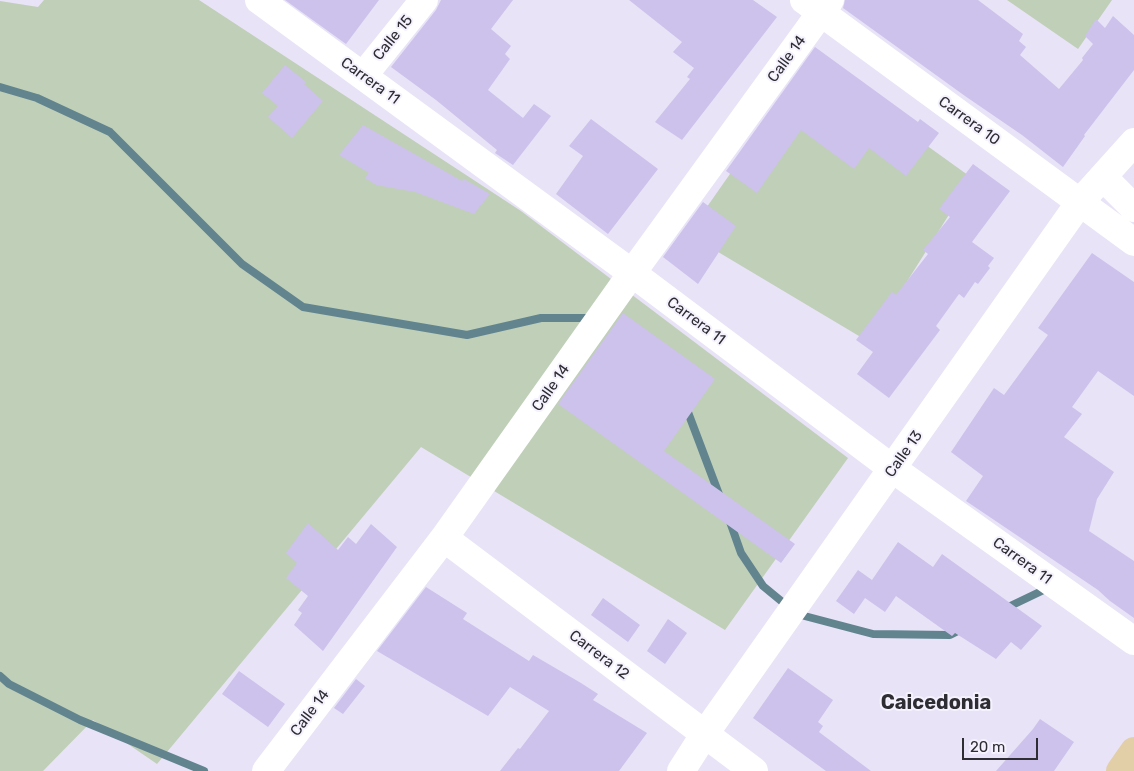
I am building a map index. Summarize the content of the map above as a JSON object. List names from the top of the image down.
{
  "streets": {
    "street": [
      "Calle 15",
      "Calle 14",
      "Carrera 11",
      "Carrera 10",
      "Calle 13",
      "Carrera 12"
    ]
  },
  "crossings": [
    ["Calle 15", "Carrera 11"],
    ["Calle 14", "Carrera 11"],
    ["Calle 14", "Carrera 10"],
    ["Calle 14", "Carrera 12"],
    ["Carrera 11", "Calle 13"],
    ["Carrera 10", "Calle 13"],
    ["Calle 13", "Carrera 12"]
  ],
  "districts": ["Caicedonia"],
  "scale_bar": "20 m"
}
